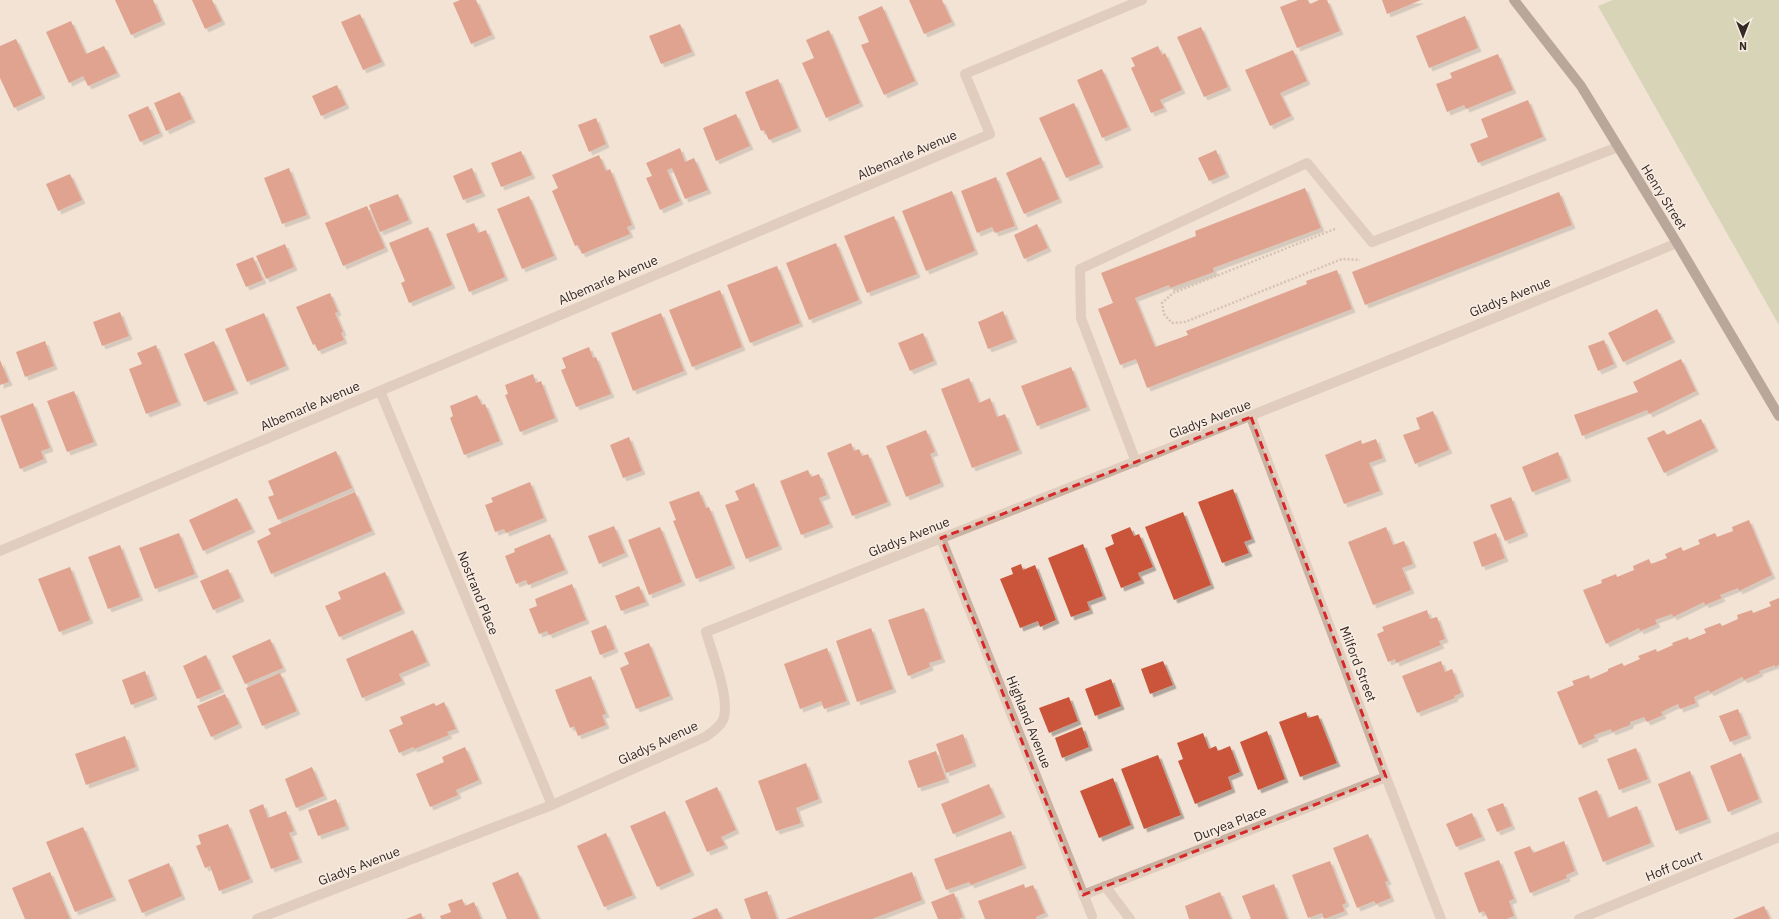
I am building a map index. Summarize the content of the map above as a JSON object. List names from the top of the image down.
{
  "streets": {
    "main road": ["Henry Street"],
    "street": [
      "Albemarle Avenue",
      "Gladys Avenue",
      "Nostrand Place",
      "Milford Street",
      "Highland Avenue",
      "Duryea Place",
      "Hoff Court"
    ]
  },
  "crossings": [
    ["Albemarle Avenue", "Nostrand Place"],
    ["Henry Street", "Gladys Avenue"],
    ["Gladys Avenue", "Nostrand Place"],
    ["Gladys Avenue", "Milford Street"],
    ["Gladys Avenue", "Highland Avenue"],
    ["Milford Street", "Duryea Place"],
    ["Highland Avenue", "Duryea Place"]
  ],
  "north": "bottom"
}
